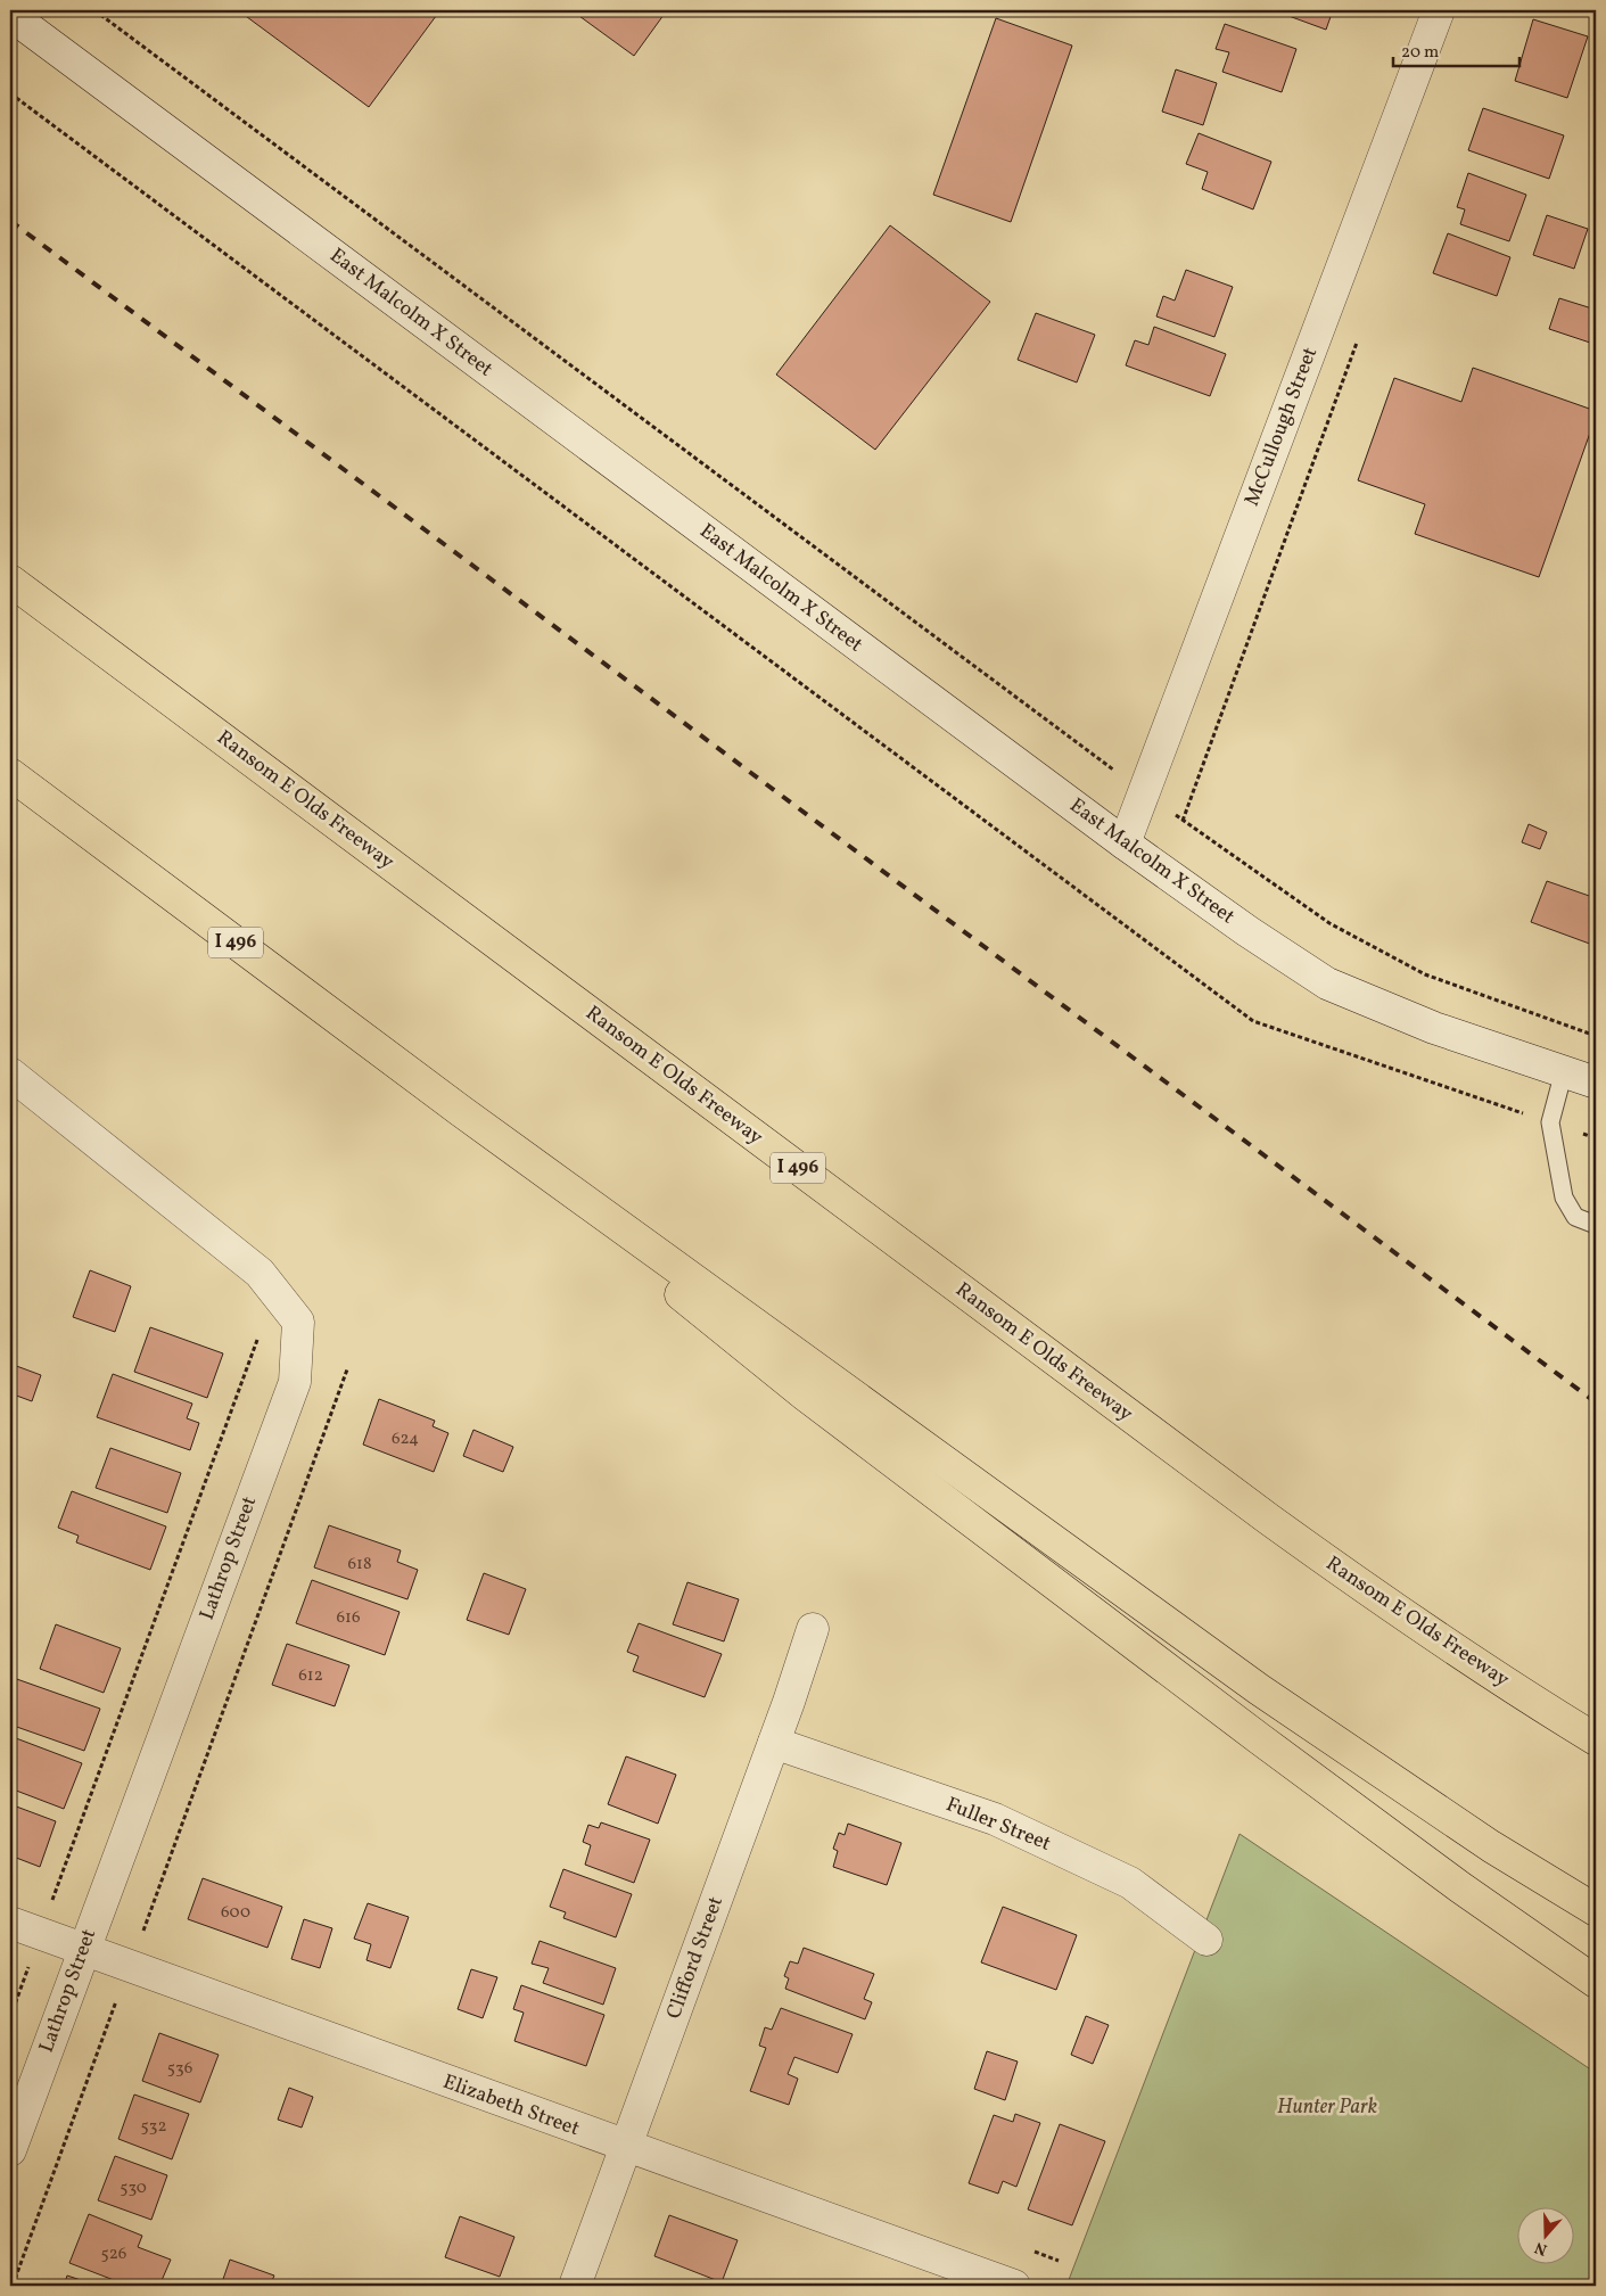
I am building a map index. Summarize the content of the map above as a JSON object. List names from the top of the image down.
{
  "streets": {
    "highway": ["Ransom E Olds Freeway", "I 496"],
    "street": [
      "East Malcolm X Street",
      "McCullough Street",
      "Lathrop Street",
      "Fuller Street",
      "Clifford Street",
      "Elizabeth Street"
    ]
  },
  "crossings": [
    ["East Malcolm X Street", "McCullough Street"],
    ["Lathrop Street", "Elizabeth Street"],
    ["Fuller Street", "Clifford Street"],
    ["Clifford Street", "Elizabeth Street"]
  ],
  "parks": ["Hunter Park"],
  "house_numbers": [
    "624",
    "618",
    "616",
    "612",
    "600",
    "536",
    "532",
    "530",
    "526"
  ],
  "scale_bar": "20 m",
  "north": "bottom"
}
